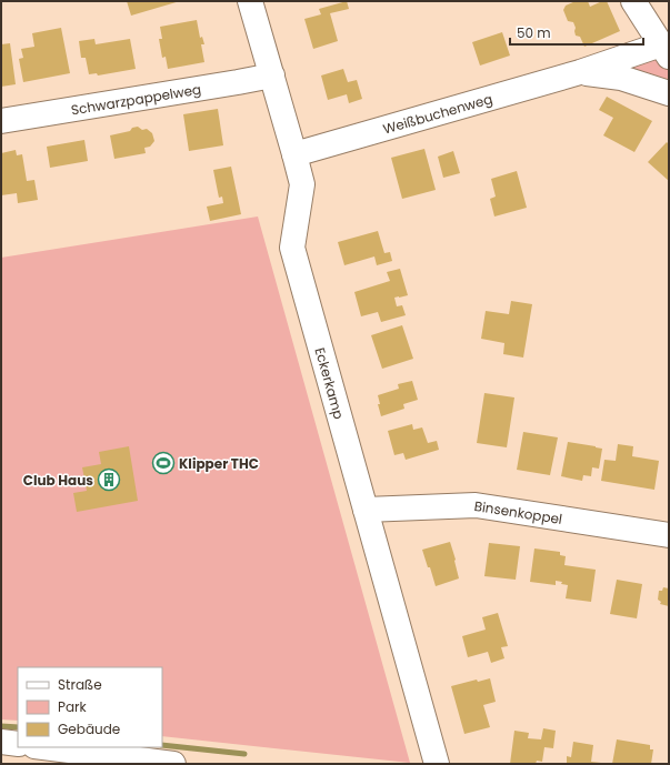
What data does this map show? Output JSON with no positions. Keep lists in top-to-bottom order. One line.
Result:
{"streets":{"street":["Schwarzpappelweg","Weißbuchenweg","Eckerkamp","Binsenkoppel"]},"crossings":[["Schwarzpappelweg","Eckerkamp"],["Weißbuchenweg","Eckerkamp"],["Eckerkamp","Binsenkoppel"]],"places":{"sports":["Klipper THC"],"building":["Club Haus"]},"legend":["Straße","Park","Gebäude"],"scale_bar":"50 m"}
